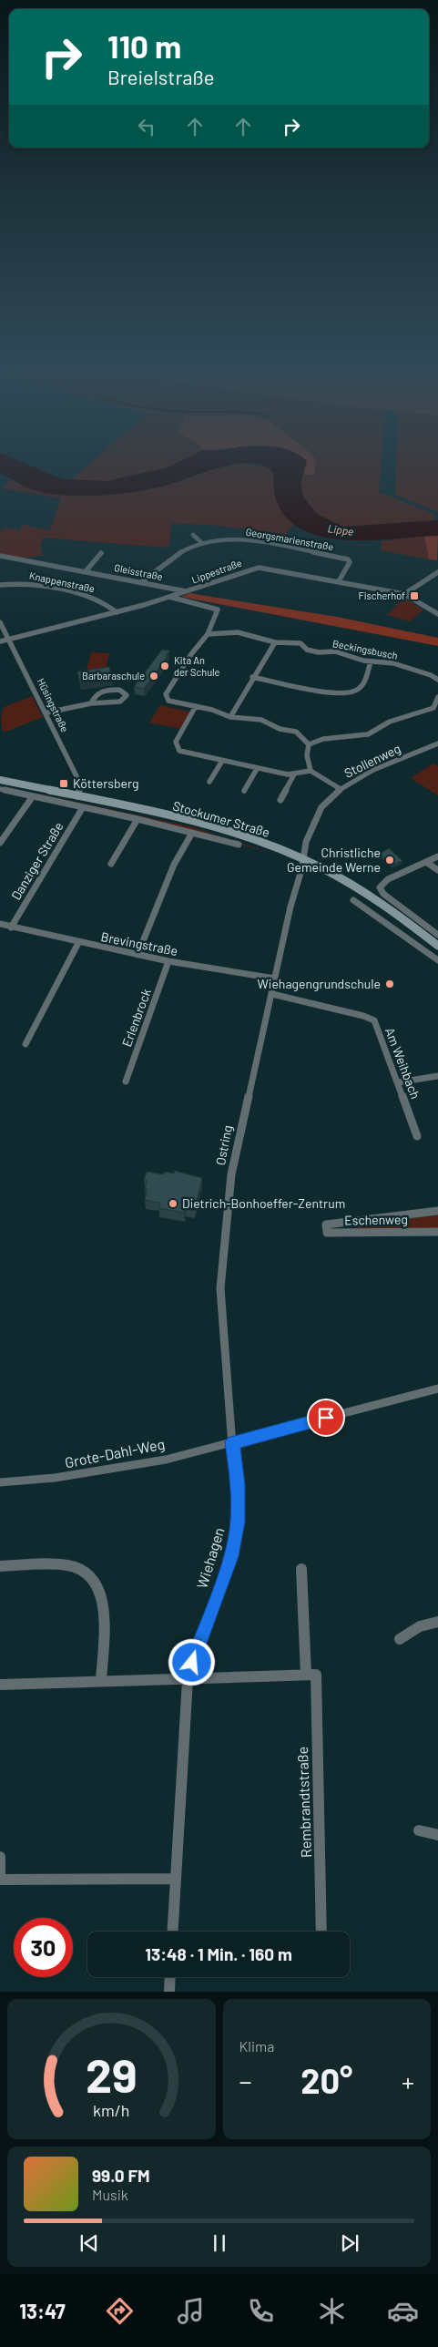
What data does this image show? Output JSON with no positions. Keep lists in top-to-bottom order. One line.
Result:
{"streets":{"main road":["Stockumer Straße"],"street":["Georgsmarienstraße","Lippestraße","Gleisstraße","Knappenstraße","Beckingsbusch","Hüsingstraße","Stollenweg","Danziger Straße","Brevingstraße","Erlenbrock","Am Weihbach","Ostring","Eschenweg","Grote-Dahl-Weg","Wiehagen","Rembrandtstraße"]},"crossings":[["Georgsmarienstraße","Lippestraße"],["Georgsmarienstraße","Gleisstraße"],["Lippestraße","Gleisstraße"],["Lippestraße","Knappenstraße"],["Lippestraße","Hüsingstraße"],["Hüsingstraße","Stockumer Straße"],["Stollenweg","Stockumer Straße"],["Stollenweg","Ostring"],["Stockumer Straße","Danziger Straße"],["Stockumer Straße","Ostring"],["Danziger Straße","Brevingstraße"],["Brevingstraße","Erlenbrock"],["Brevingstraße","Ostring"],["Am Weihbach","Ostring"],["Ostring","Grote-Dahl-Weg"],["Ostring","Wiehagen"],["Grote-Dahl-Weg","Wiehagen"]],"water":["Lippe"],"places":{"transit":["Fischerhof","Köttersberg"],"other":["Kita An der Schule","Barbaraschule","Christliche Gemeinde Werne","Wiehagengrundschule","Dietrich-Bonhoeffer-Zentrum"]},"page":{"turn":["110 m","Breielstraße"],"limit":"30","trip":"13:48 · 1 Min. · 160 m","tile":"Klima","heat":["−","20°","+"],"song":["99.0 FM","Musik"],"tabs":"13:47","gauge":["29","km/h"]}}
